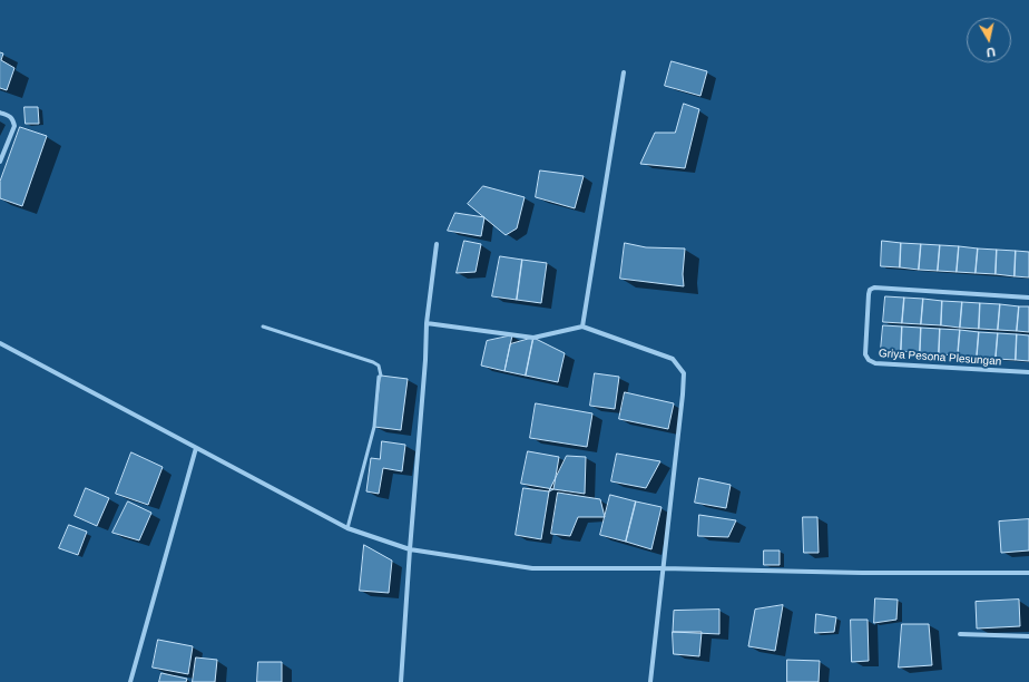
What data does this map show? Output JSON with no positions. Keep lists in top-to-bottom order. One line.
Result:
{"streets":{"street":["Griya Pesona Plesungan"]},"north":"bottom"}
